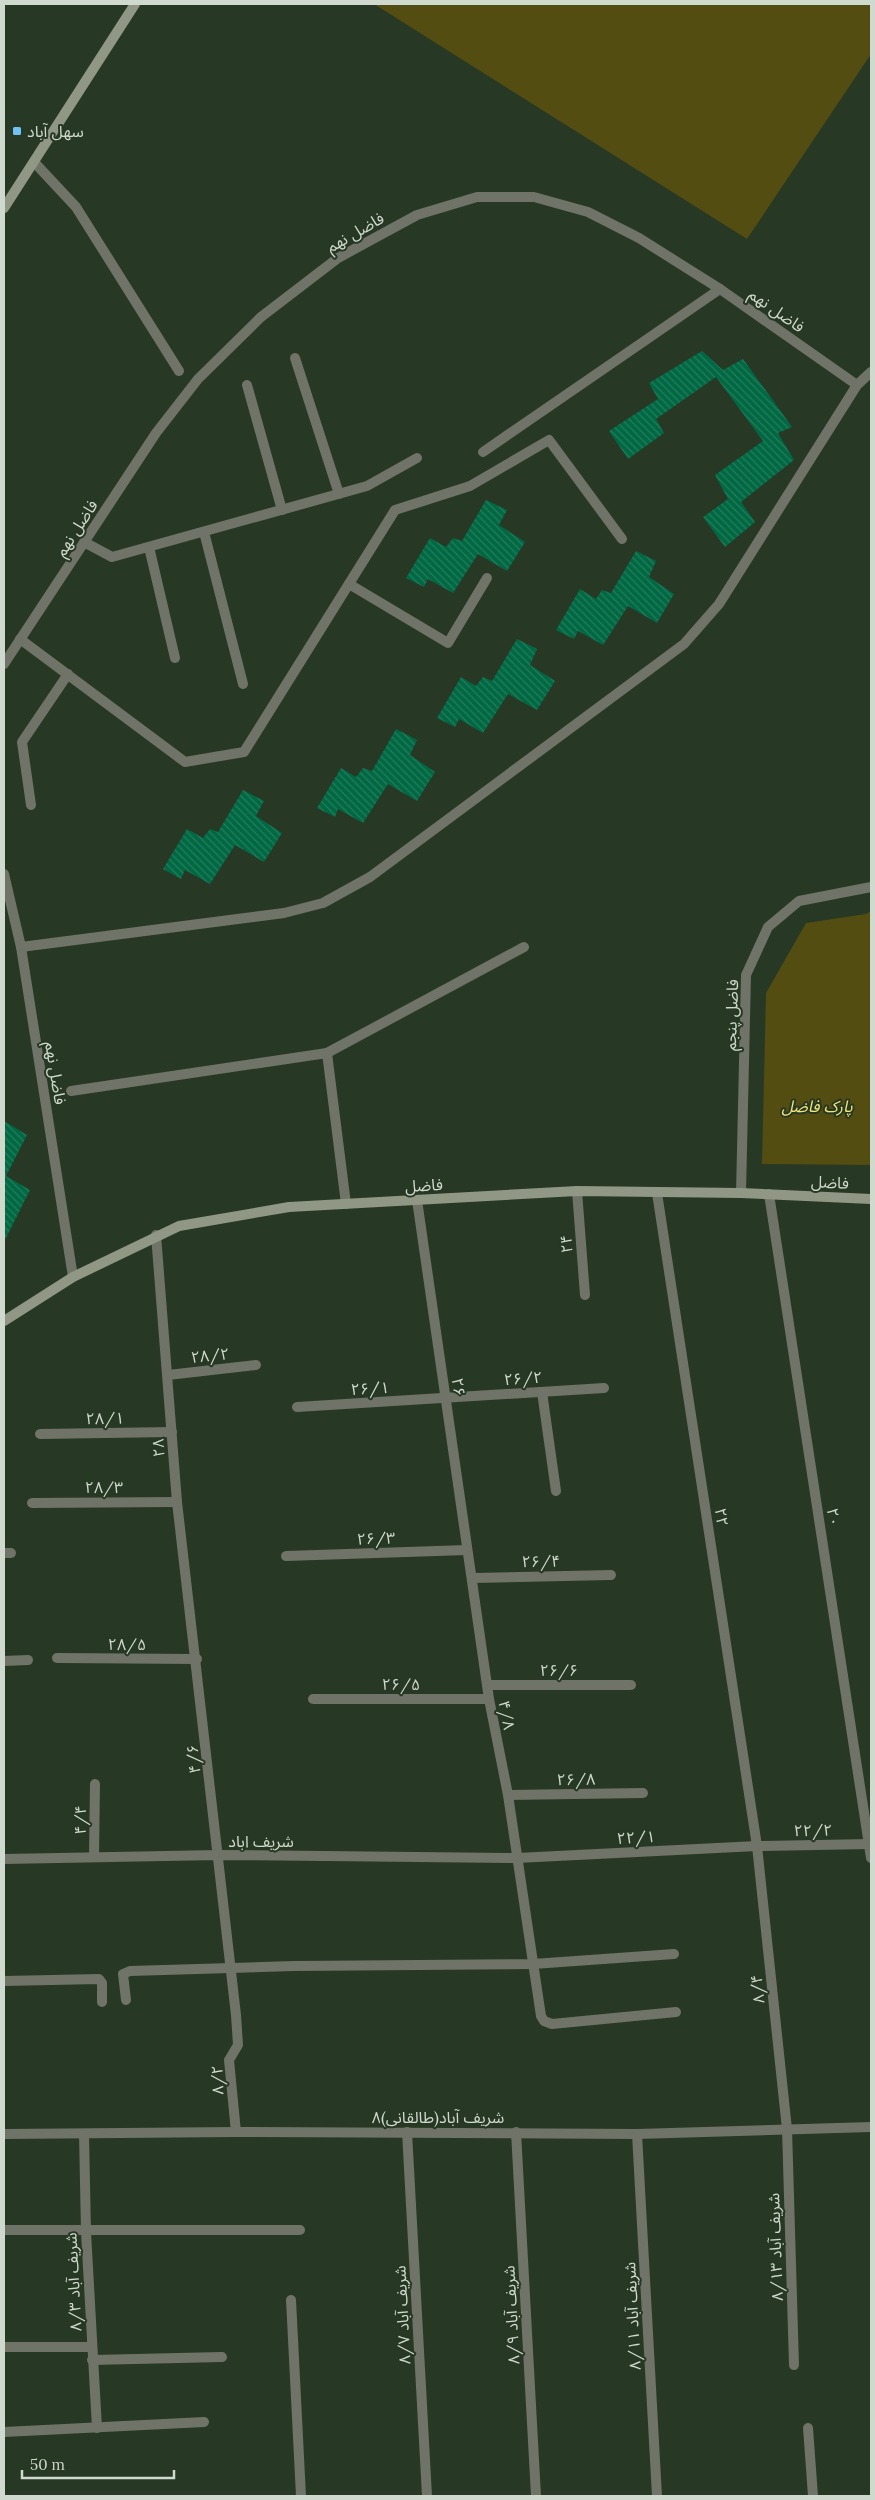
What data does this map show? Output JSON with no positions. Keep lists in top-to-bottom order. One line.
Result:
{"streets":{"main road":["فاضل"],"street":["فاضل نهم","فاضل پنجم","۲۴","۲۸/۲","۲۶/۲","۲۶","۲۶/۱","۲۸/۱","۲۸","۲۸/۳","۲۲","۲۰","۲۶/۳","۲۶/۴","۲۸/۵","۲۶/۶","۲۶/۵","۴/۸","۴/۶","۲۶/۸","۴/۴","۲۲/۲","۲۲/۱","شریف اباد","۸/۴","۸/۲","۸شریف آباد(طالقانی)","شریف آباد ۸/۱۳","شریف آباد ۸/۳","شریف آباد ۸/۷","شریف آباد ۸/۹","شریف آباد ۸/۱۱"]},"crossings":[["فاضل نهم","فاضل"],["فاضل پنجم","فاضل"],["فاضل","۲۴"],["فاضل","۲۶"],["فاضل","۲۸"],["فاضل","۲۲"],["فاضل","۲۰"],["۲۸/۲","۲۸"],["۲۶/۲","۲۶"],["۲۶/۲","۲۶/۱"],["۲۶","۲۶/۱"],["۲۶","۲۶/۳"],["۲۶","۲۶/۴"],["۲۶","۴/۸"],["۲۸/۱","۲۸"],["۲۸","۲۸/۳"],["۲۸","۲۸/۵"],["۲۸","۴/۶"],["۲۲","۲۲/۲"],["۲۲","۲۲/۱"],["۲۲","۸/۴"],["۲۰","۲۲/۲"],["۲۶/۴","۴/۸"],["۲۸/۵","۴/۶"],["۲۶/۶","۴/۸"],["۲۶/۵","۴/۸"],["۴/۸","۲۶/۸"],["۴/۸","۲۲/۱"],["۴/۸","شریف اباد"],["۴/۶","شریف اباد"],["۴/۶","۸/۲"],["۴/۴","شریف اباد"],["۲۲/۲","۲۲/۱"],["۲۲/۲","۸/۴"],["۲۲/۱","شریف اباد"],["۲۲/۱","۸/۴"],["۸/۴","۸شریف آباد(طالقانی)"],["۸/۴","شریف آباد ۸/۱۳"],["۸/۲","۸شریف آباد(طالقانی)"],["۸شریف آباد(طالقانی)","شریف آباد ۸/۱۳"],["۸شریف آباد(طالقانی)","شریف آباد ۸/۳"],["۸شریف آباد(طالقانی)","شریف آباد ۸/۷"],["۸شریف آباد(طالقانی)","شریف آباد ۸/۹"],["۸شریف آباد(طالقانی)","شریف آباد ۸/۱۱"]],"parks":["پارک فاضل"],"places":{"transit":["سهل آباد"]},"scale_bar":"50 m"}
